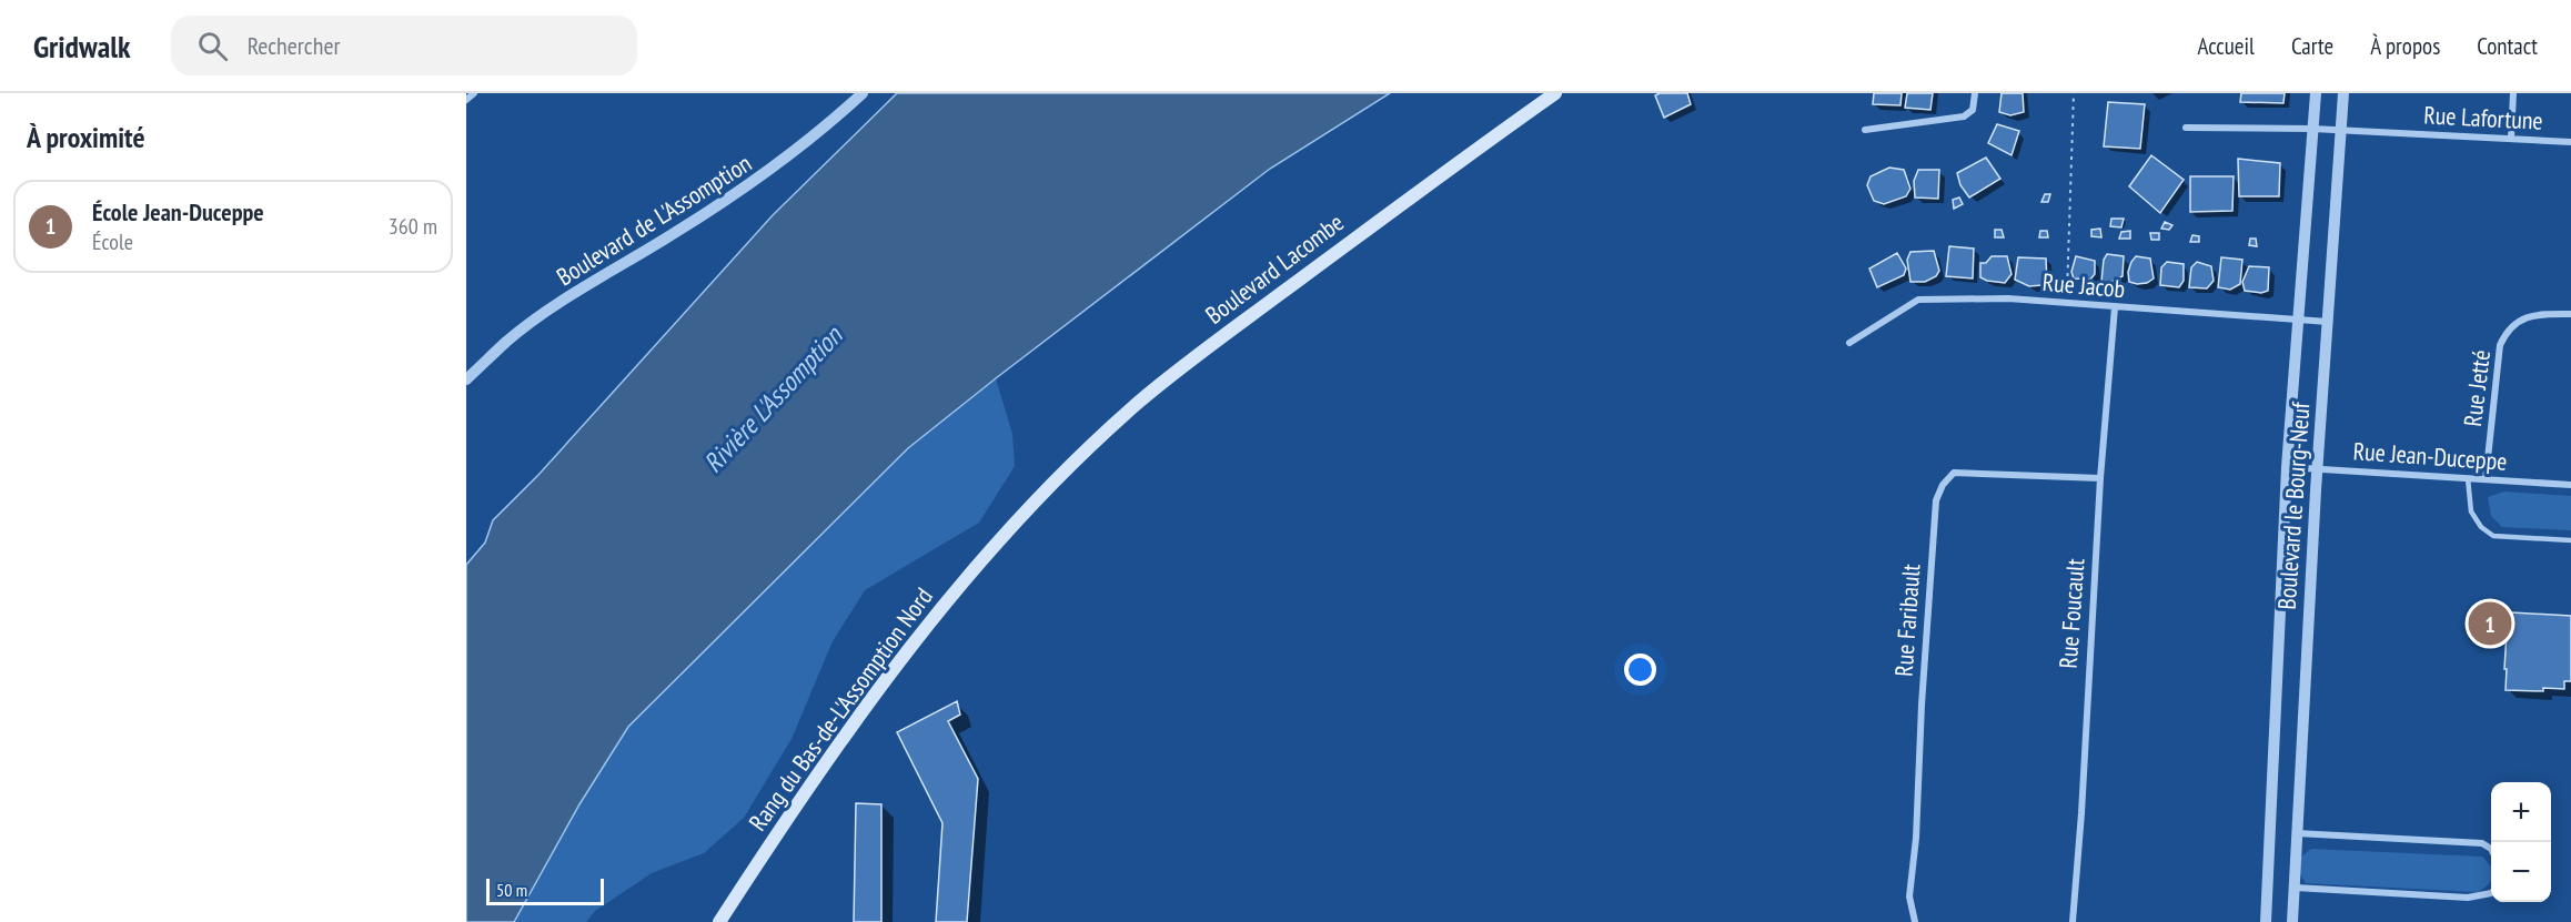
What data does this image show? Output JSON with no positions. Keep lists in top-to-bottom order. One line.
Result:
{"streets":{"main road":["Boulevard Lacombe","Rang du Bas-de-L'Assomption Nord"],"street":["Rue Lafortune","Boulevard de L'Assomption","Rue Jacob","Rue Jetté","Rue Jean-Duceppe","Boulevard le Bourg-Neuf","Rue Foucault","Rue Faribault"]},"crossings":[["Rue Lafortune","Boulevard le Bourg-Neuf"],["Boulevard Lacombe","Rang du Bas-de-L'Assomption Nord"],["Rue Jacob","Boulevard le Bourg-Neuf"],["Rue Jacob","Rue Foucault"],["Rue Jetté","Rue Jean-Duceppe"],["Rue Jean-Duceppe","Boulevard le Bourg-Neuf"],["Rue Foucault","Rue Faribault"]],"water":["Rivière L'Assomption"],"scale_bar":"50 m","page":{"header":"Gridwalk","search":"Rechercher","nav":["Accueil","Carte","À propos","Contact"],"heading":"À proximité","list":[{"mark":"1","name":"École Jean-Duceppe","note":"École","value":"360 m"}],"pins":"1","map_buttons":["+","−"],"scale":"50 m"}}
